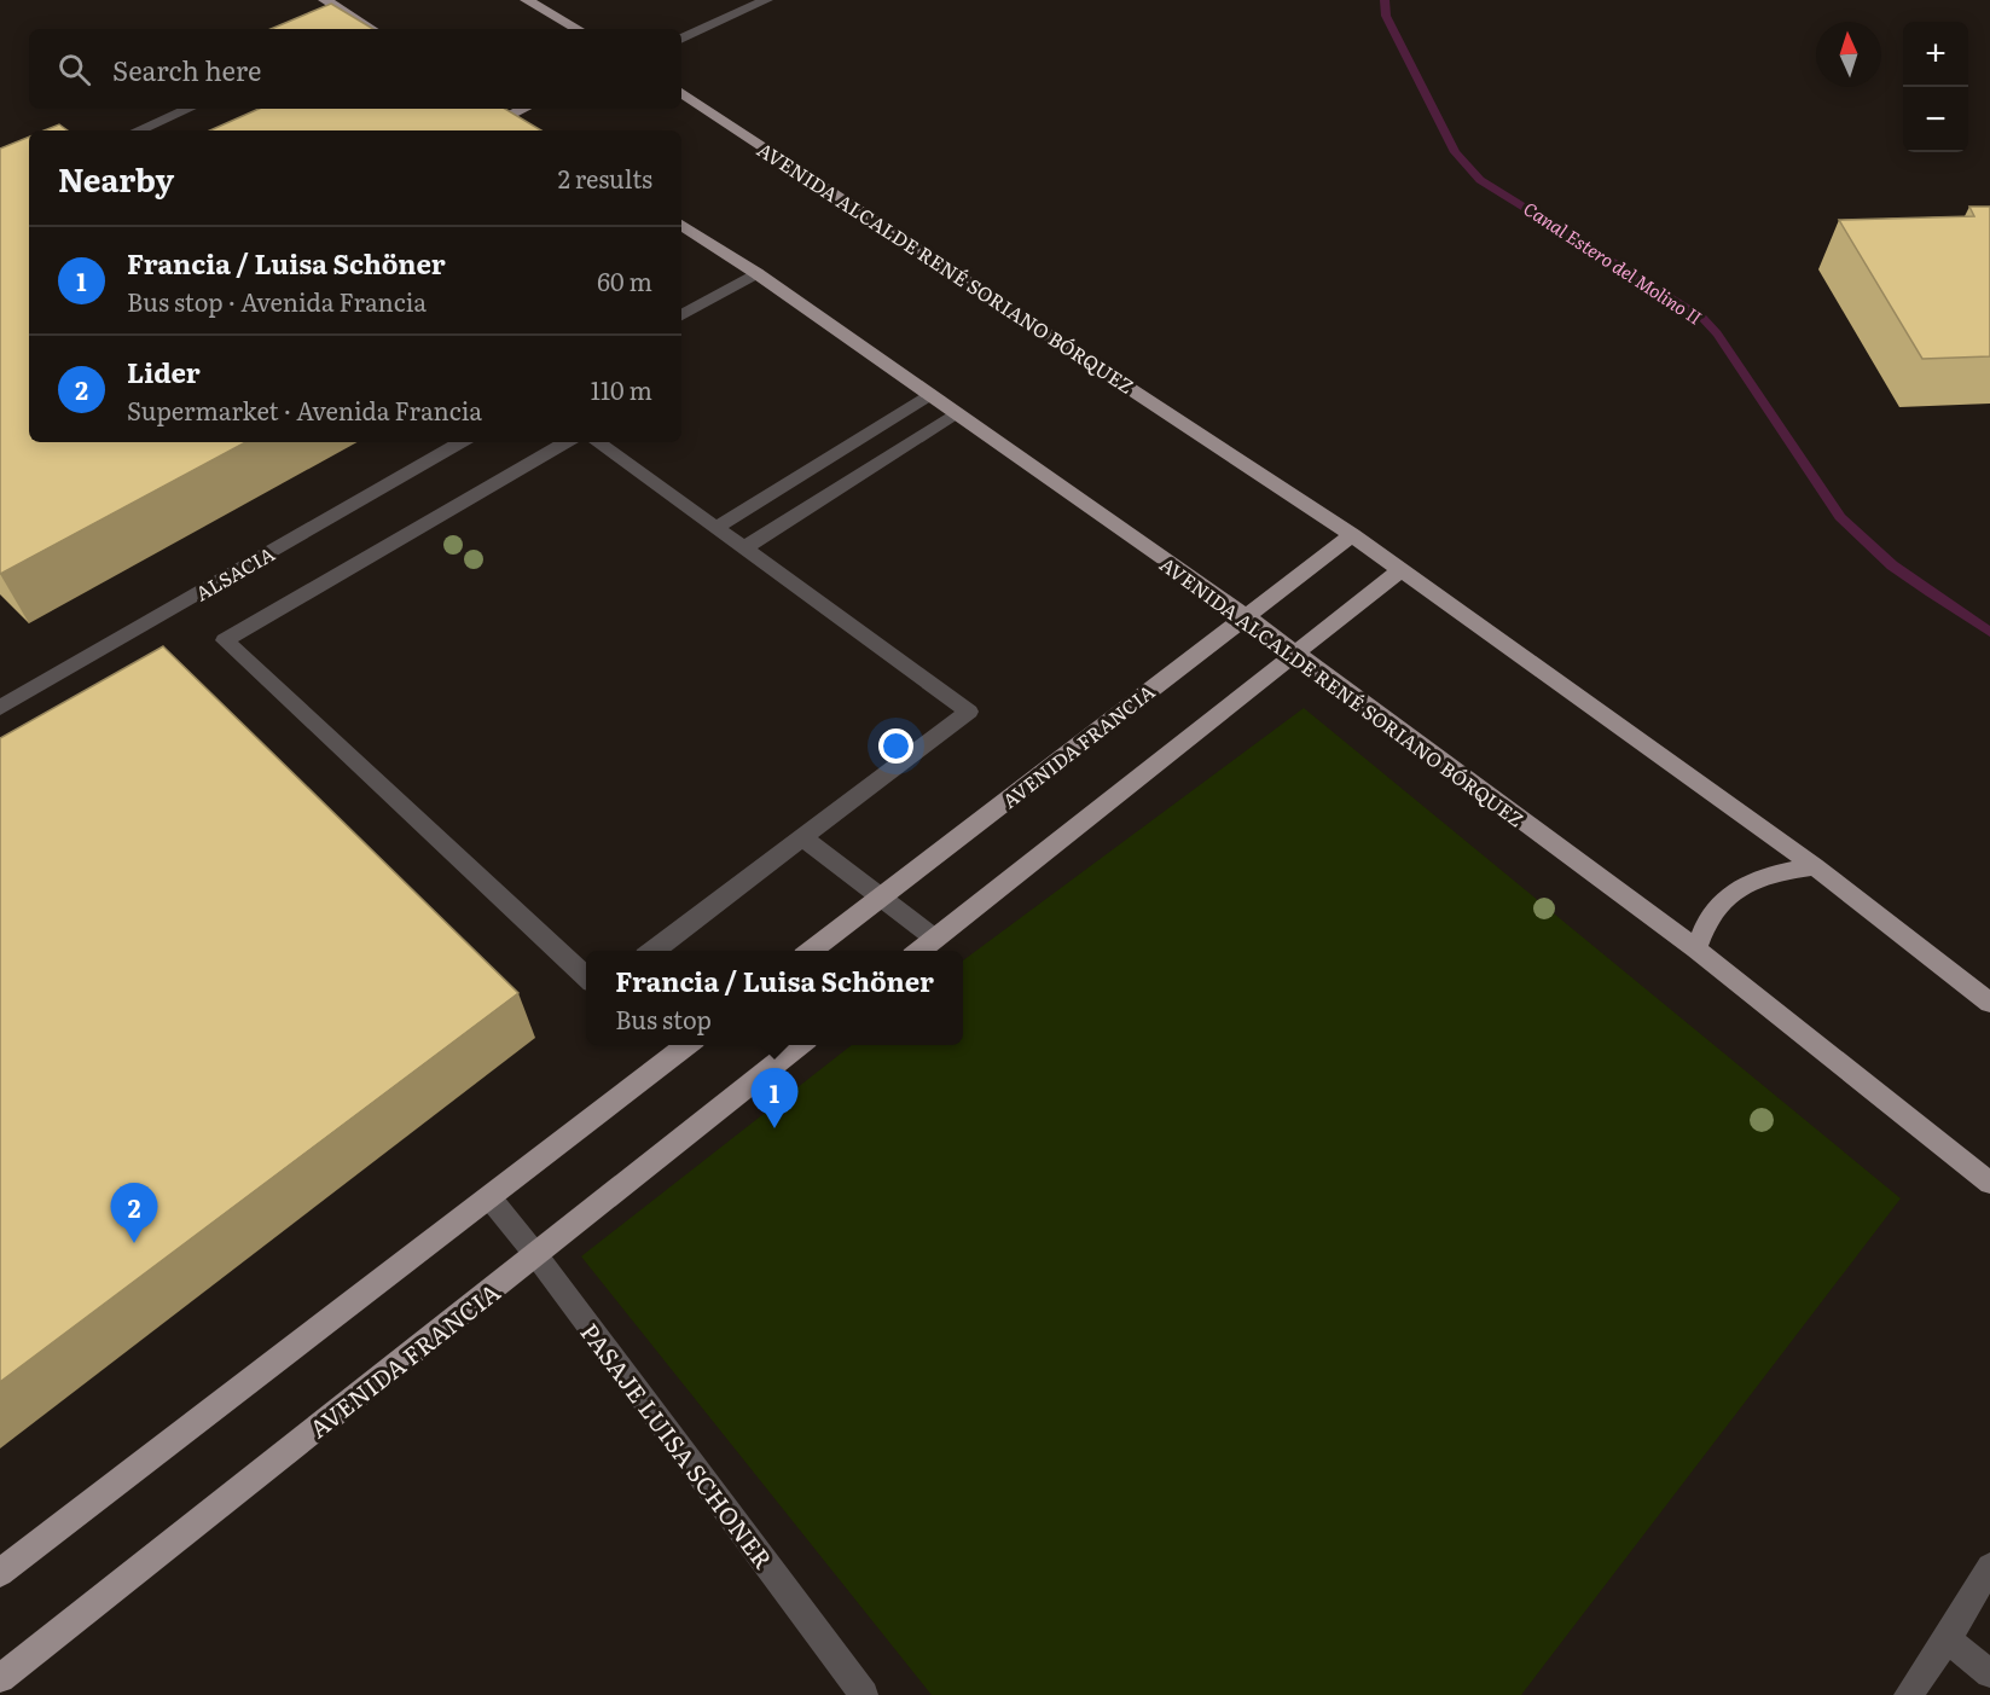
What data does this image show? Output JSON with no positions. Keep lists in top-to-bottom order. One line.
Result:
{"streets":{"main road":["AVENIDA ALCALDE RENÉ SORIANO BÓRQUEZ","AVENIDA FRANCIA"],"street":["ALSACIA","PASAJE LUISA SCHONER"]},"crossings":[["AVENIDA ALCALDE RENÉ SORIANO BÓRQUEZ","AVENIDA FRANCIA"],["AVENIDA FRANCIA","PASAJE LUISA SCHONER"]],"water":["Canal Estero del Molino II"],"north":"top","page":{"map_buttons":["+","−"],"search":"Search here","heading":["Nearby","2 results"],"list":[{"mark":"1","name":"Francia / Luisa Schöner","note":"Bus stop · Avenida Francia","value":"60 m"},{"mark":"2","name":"Lider","note":"Supermarket · Avenida Francia","value":"110 m"}],"popup":["Francia / Luisa Schöner","Bus stop"],"pins":["1","2"]}}
